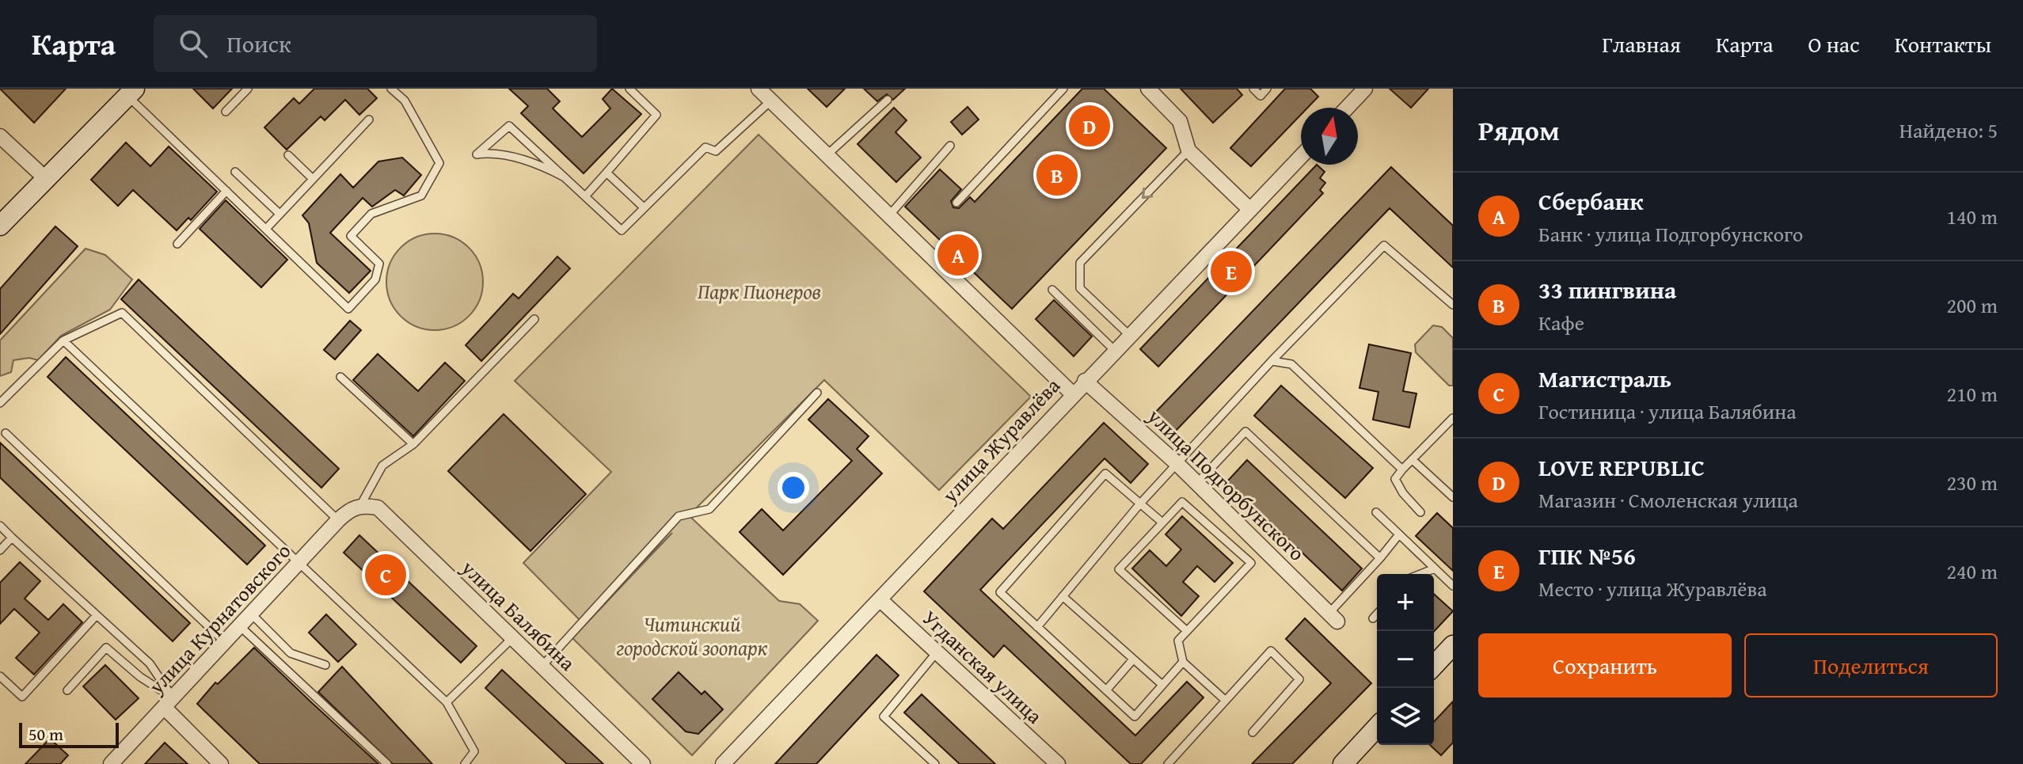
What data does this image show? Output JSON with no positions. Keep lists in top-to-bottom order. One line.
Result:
{"streets":{"street":["улица Журавлёва","улица Подгорбунского","улица Балябина","улица Курнатовского","Угданская улица"]},"crossings":[["улица Журавлёва","улица Подгорбунского"],["улица Журавлёва","Угданская улица"],["улица Балябина","улица Курнатовского"]],"parks":["Парк Пионеров","Читинский городской зоопарк"],"scale_bar":"50 m","north":"top","page":{"header":"Карта","search":"Поиск","nav":["Главная","Карта","О нас","Контакты"],"heading":["Рядом","Найдено: 5"],"pins":["D","B","A","E","C"],"list":[{"mark":"A","name":"Сбербанк","note":"Банк · улица Подгорбунского","value":"140 m"},{"mark":"B","name":"33 пингвина","note":"Кафе","value":"200 m"},{"mark":"C","name":"Магистраль","note":"Гостиница · улица Балябина","value":"210 m"},{"mark":"D","name":"LOVE REPUBLIC","note":"Магазин · Смоленская улица","value":"230 m"},{"mark":"E","name":"ГПК №56","note":"Место · улица Журавлёва","value":"240 m"}],"map_buttons":["+","−"],"buttons":["Сохранить","Поделиться"],"scale":"50 m"}}
